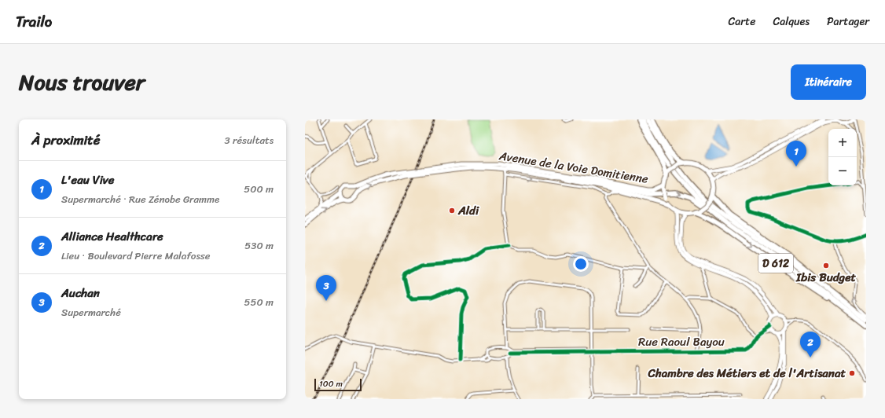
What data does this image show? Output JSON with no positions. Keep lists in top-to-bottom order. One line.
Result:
{"streets":{"highway":["D 612"],"main road":["Avenue de la Voie Domitienne"],"street":["Rue Raoul Bayou"]},"crossings":[["Avenue de la Voie Domitienne","D 612"]],"places":["Aldi","Ibis Budget","Chambre des Métiers et de l'Artisanat"],"scale_bar":"100 m","page":{"header":"Trailo","nav":["Carte","Calques","Partager"],"title":"Nous trouver","buttons":"Itinéraire","heading":["À proximité","3 résultats"],"map_buttons":["+","−"],"pins":["1","3","2"],"list":[{"mark":"1","name":"L'eau Vive","note":"Supermarché · Rue Zénobe Gramme","value":"500 m"},{"mark":"2","name":"Alliance Healthcare","note":"Lieu · Boulevard Pierre Malafosse","value":"530 m"},{"mark":"3","name":"Auchan","note":"Supermarché","value":"550 m"}],"scale":"100 m"}}
